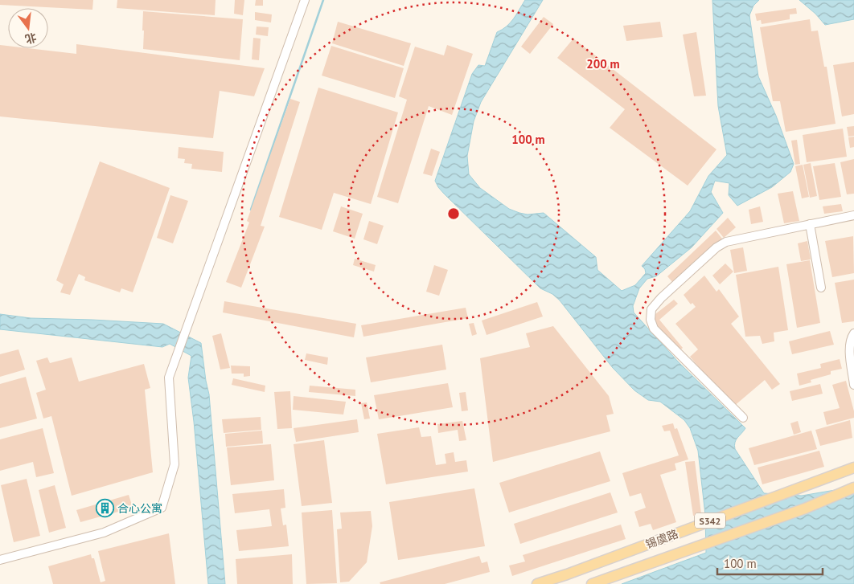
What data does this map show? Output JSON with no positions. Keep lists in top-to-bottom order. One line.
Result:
{"streets":{"main road":["S342","锡虞路"]},"places":{"building":["合心公寓"]},"scale_bar":"100 m","north":"bottom","rings":["200 m","100 m"]}
